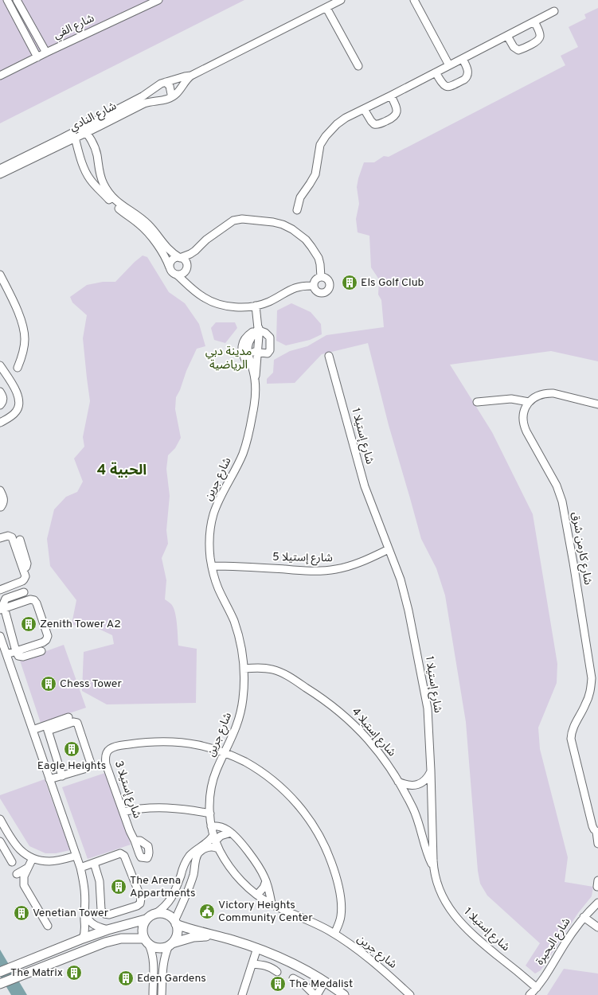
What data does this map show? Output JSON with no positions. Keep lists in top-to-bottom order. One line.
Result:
{"streets":{"street":["شارع الفي","شارع النادي","شارع إستيلا 1","شارع جرين","شارع كارمن شرق","شارع إستيلا 5","شارع إستيلا 4","شارع إستيلا 3","شارع البحيرة"]},"crossings":[["شارع إستيلا 1","شارع إستيلا 5"],["شارع إستيلا 1","شارع إستيلا 4"],["شارع إستيلا 1","شارع البحيرة"],["شارع جرين","شارع إستيلا 5"],["شارع جرين","شارع إستيلا 4"],["شارع جرين","شارع إستيلا 3"]],"districts":["مدينة دبي الرياضية","الحبية 4"],"places":{"building":["Els Golf Club","Zenith Tower A2","Chess Tower","Eagle Heights","The Arena Appartments","Venetian Tower","The Matrix","Eden Gardens","The Medalist"],"public building":["Victory Heights Community Center"]}}
